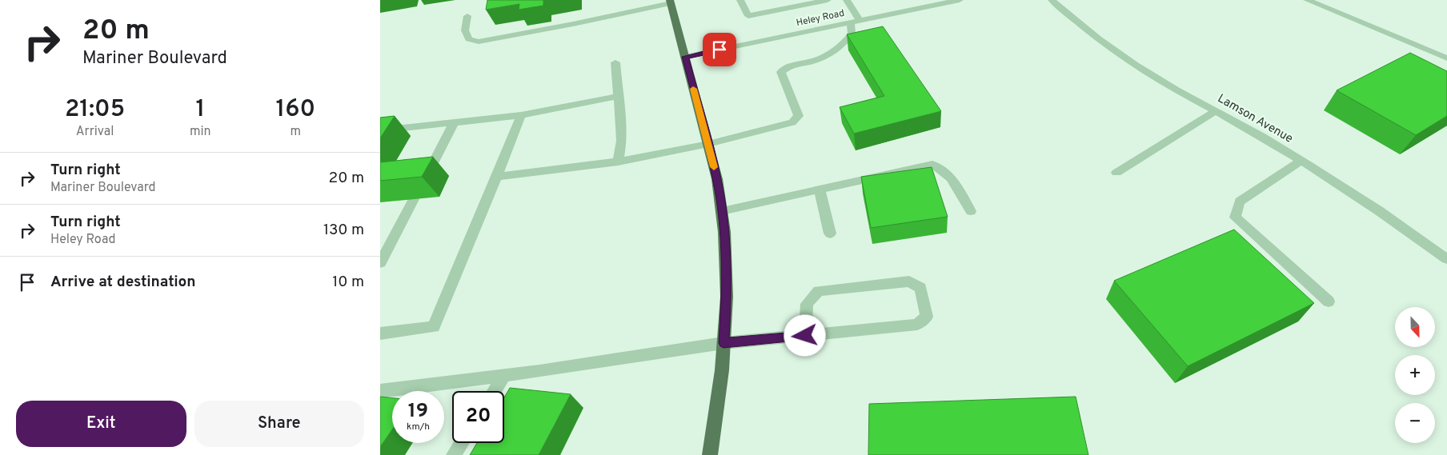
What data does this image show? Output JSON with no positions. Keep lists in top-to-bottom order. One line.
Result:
{"streets":{"street":["Heley Road","Lamson Avenue"]},"north":"bottom","page":{"turn":["20 m","Mariner Boulevard"],"eta":["21:05","Arrival","1","min","160","m"],"list":[{"name":"Turn right","note":"Mariner Boulevard","value":"20 m"},{"name":"Turn right","note":"Heley Road","value":"130 m"},{"name":"Arrive at destination","value":"10 m"}],"map_buttons":["+","−"],"speed":"19 km/h","limit":"20","buttons":["Exit","Share"]}}
